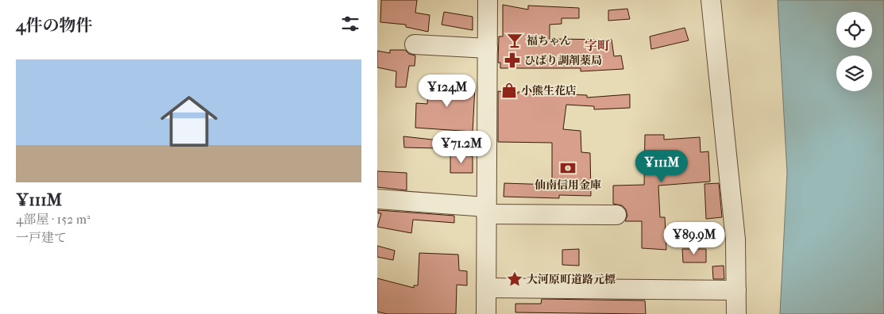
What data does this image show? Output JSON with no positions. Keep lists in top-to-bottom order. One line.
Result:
{"districts":["字町"],"places":{"bar":["福ちゃん"],"pharmacy":["ひばり調剤薬局"],"shop":["小熊生花店"],"bank":["仙南信用金庫"],"place":["大河原町道路元標"]},"page":{"heading":"4件の物件","list":[{"name":"¥111M","note":"4部屋 · 152 m² · 一戸建て"}],"price":["¥124M","¥71.2M","¥111M","¥89.9M"]}}
